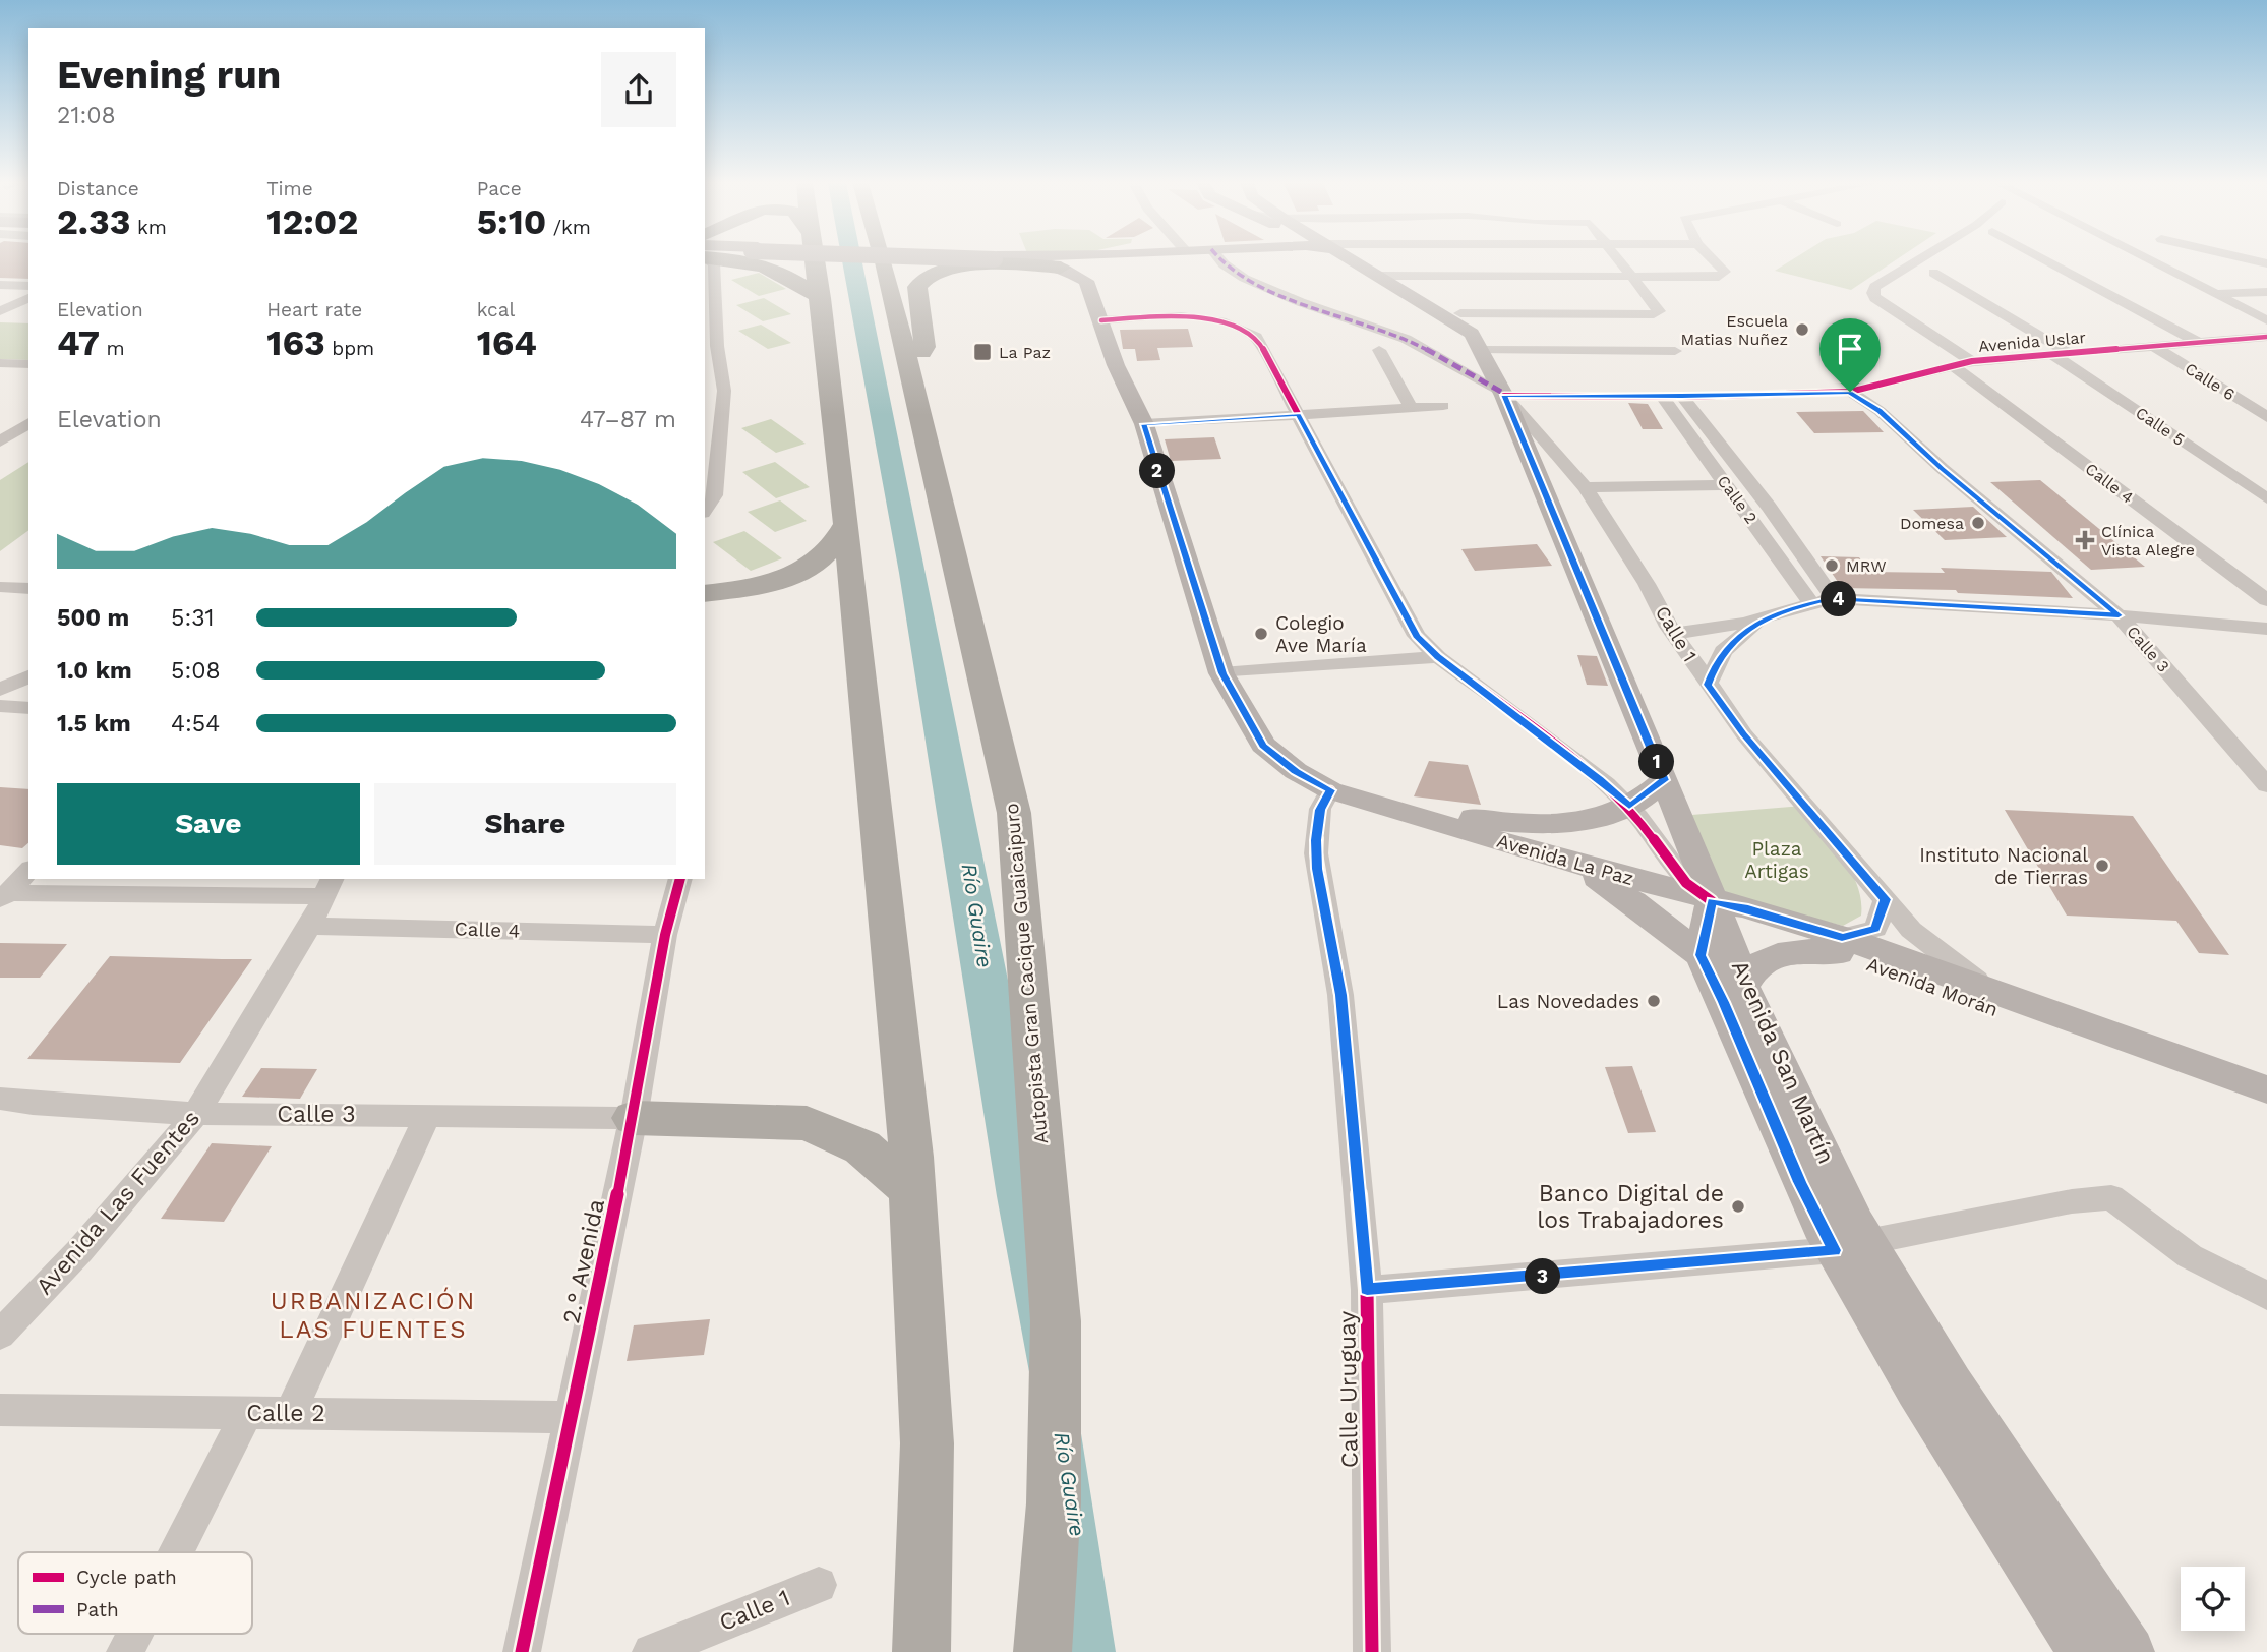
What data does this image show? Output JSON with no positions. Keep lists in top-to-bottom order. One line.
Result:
{"streets":{"highway":["Autopista Gran Cacique Guaicaipuro"],"main road":["Avenida La Paz","Avenida Morán","Avenida San Martín"],"street":["Avenida Uslar","Calle 6","Calle 5","Calle 4","Calle 2","Calle 1","Calle 3","Avenida Las Fuentes","2.° Avenida","Calle Uruguay"]},"crossings":[["Avenida Uslar","Calle 6"],["Avenida Uslar","Calle 5"],["Avenida Uslar","Calle 4"],["Avenida Uslar","Calle 2"],["Avenida Uslar","Calle 1"],["Avenida Uslar","Calle 3"],["Calle 4","Avenida Las Fuentes"],["Calle 4","2.° Avenida"],["Calle 2","2.° Avenida"],["Calle 1","Avenida Morán"],["Calle 3","Avenida Las Fuentes"],["Calle 3","2.° Avenida"],["Avenida La Paz","Avenida Morán"],["Avenida La Paz","Avenida San Martín"],["Avenida La Paz","Calle Uruguay"],["Avenida Morán","Avenida San Martín"]],"districts":["URBANIZACIÓN LAS FUENTES"],"water":["Río Guaire"],"parks":["Plaza Artigas"],"places":{"other":["Escuela Matias Nuñez","Domesa","MRW","Colegio Ave María","Instituto Nacional de Tierras","Las Novedades","Banco Digital de los Trabajadores"],"transit":["La Paz"],"health":["Clínica Vista Alegre"]},"legend":["Cycle path","Path"],"page":{"heading":["Evening run","21:08"],"stats":[["Distance","2.33 km"],["Time","12:02"],["Pace","5:10 /km"],["Elevation","47 m"],["Heart rate","163 bpm"],["kcal","164"]],"chart":["Elevation","47–87 m"],"pins":["2","4","1","3"],"list":[{"name":"500 m","note":"5:31"},{"name":"1.0 km","note":"5:08"},{"name":"1.5 km","note":"4:54"}],"buttons":["Save","Share"]}}
